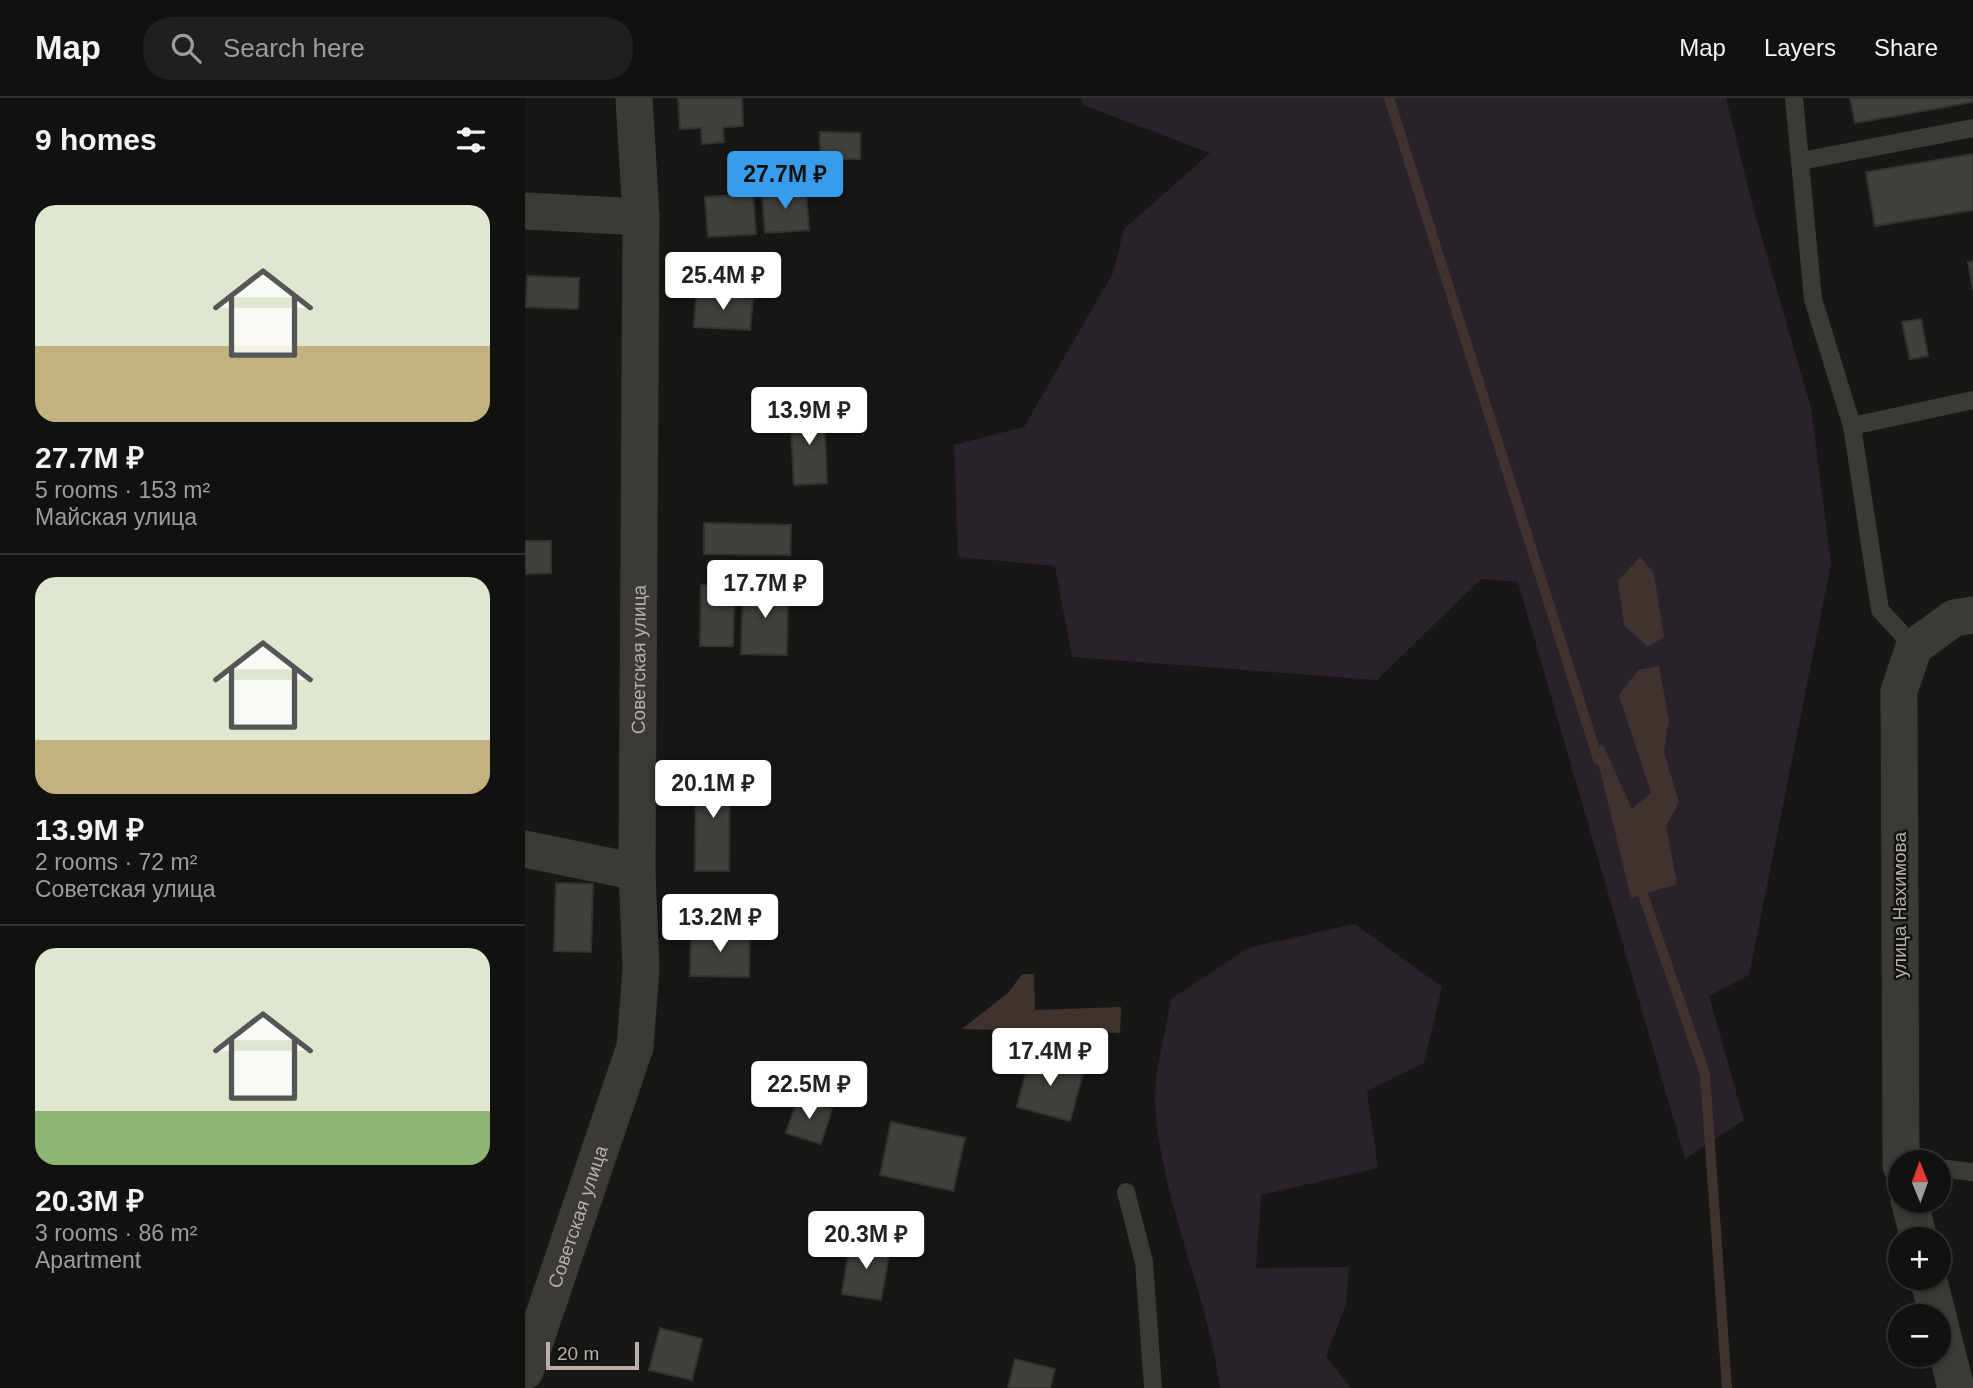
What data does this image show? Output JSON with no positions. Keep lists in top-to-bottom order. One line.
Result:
{"streets":{"street":["Советская улица","улица Нахимова"]},"scale_bar":"20 m","north":"top","page":{"header":"Map","search":"Search here","nav":["Map","Layers","Share"],"heading":"9 homes","price":["27.7M ₽","25.4M ₽","13.9M ₽","17.7M ₽","20.1M ₽","13.2M ₽","17.4M ₽","22.5M ₽","20.3M ₽"],"list":[{"name":"27.7M ₽","note":"5 rooms · 153 m² · Майская улица"},{"name":"13.9M ₽","note":"2 rooms · 72 m² · Советская улица"},{"name":"20.3M ₽","note":"3 rooms · 86 m² · Apartment"}],"map_buttons":["+","−"],"scale":"20 m"}}
